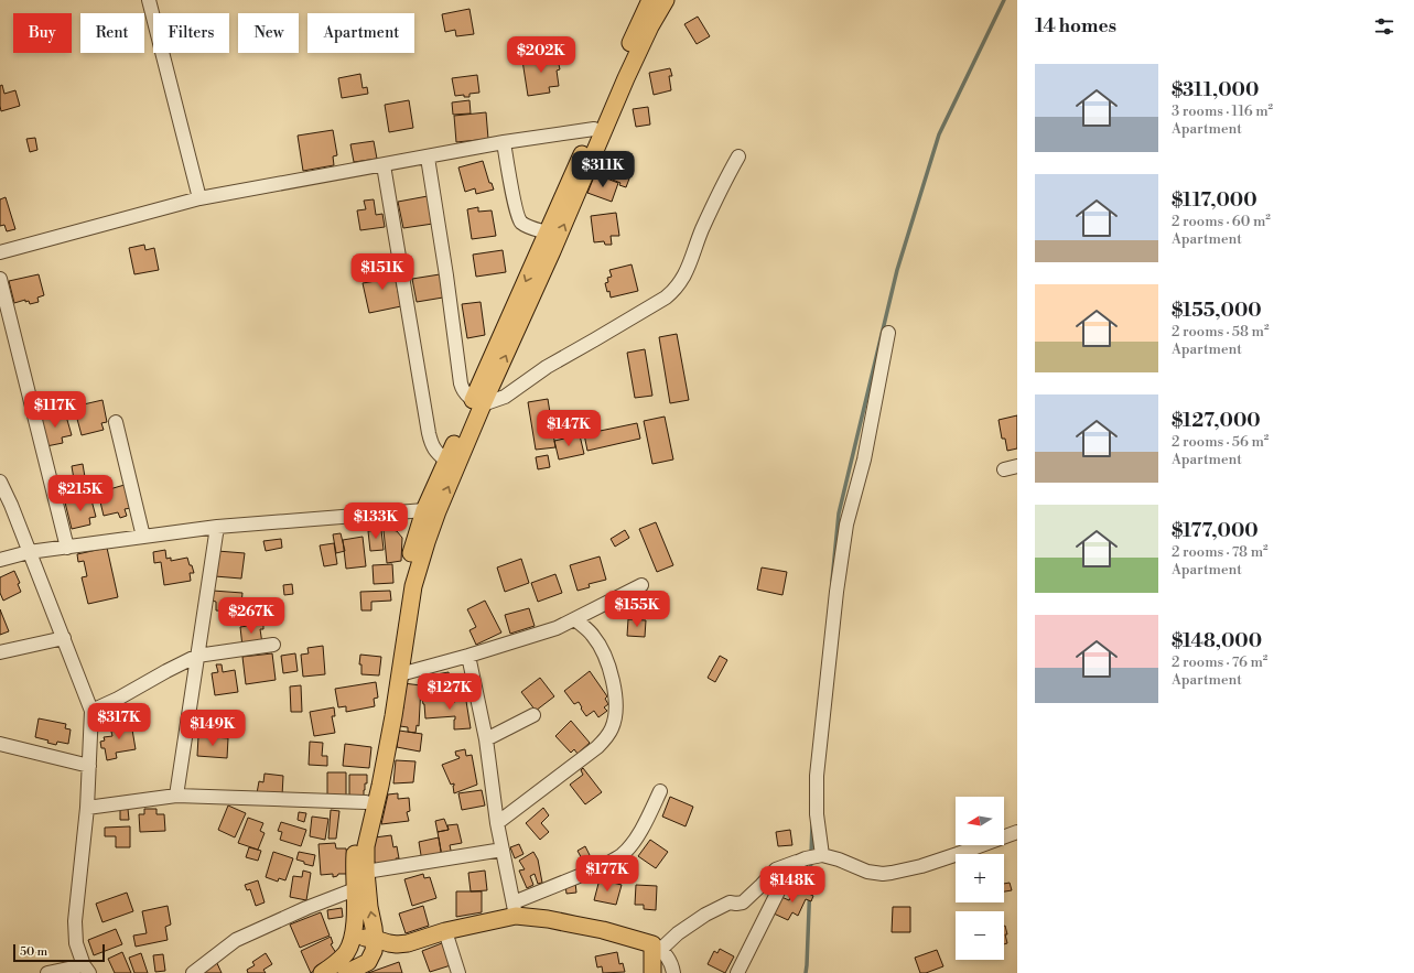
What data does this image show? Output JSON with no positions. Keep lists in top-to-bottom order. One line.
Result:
{"scale_bar":"50 m","north":"left","page":{"heading":"14 homes","chip":["Buy","Rent","Filters","New","Apartment"],"price":["$202K","$311K","$151K","$117K","$147K","$215K","$133K","$155K","$267K","$127K","$317K","$149K","$177K","$148K"],"list":[{"name":"$311,000","note":"3 rooms · 116 m² · Apartment"},{"name":"$117,000","note":"2 rooms · 60 m² · Apartment"},{"name":"$155,000","note":"2 rooms · 58 m² · Apartment"},{"name":"$127,000","note":"2 rooms · 56 m² · Apartment"},{"name":"$177,000","note":"2 rooms · 78 m² · Apartment"},{"name":"$148,000","note":"2 rooms · 76 m² · Apartment"}],"map_buttons":["+","−"],"scale":"50 m"}}
